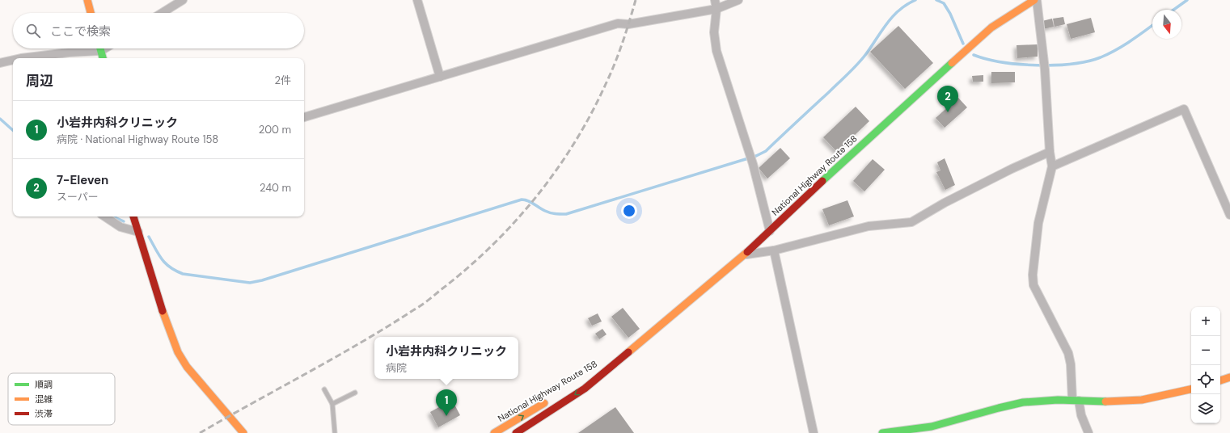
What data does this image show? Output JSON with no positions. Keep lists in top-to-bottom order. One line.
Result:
{"streets":{"main road":["National Highway Route 158"]},"legend":["順調","混雑","渋滞"],"north":"bottom","page":{"search":"ここで検索","heading":["周辺","2件"],"pins":["2","1"],"list":[{"mark":"1","name":"小岩井内科クリニック","note":"病院 · National Highway Route 158","value":"200 m"},{"mark":"2","name":"7-Eleven","note":"スーパー","value":"240 m"}],"map_buttons":["+","−"],"popup":["小岩井内科クリニック","病院"]}}
